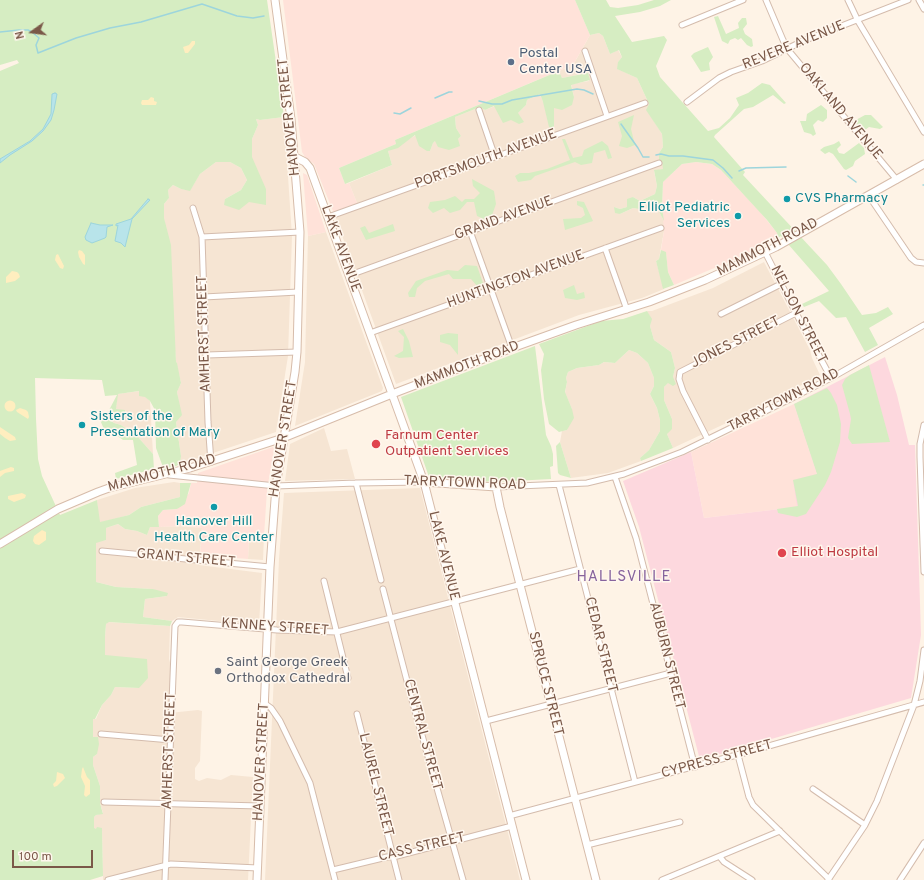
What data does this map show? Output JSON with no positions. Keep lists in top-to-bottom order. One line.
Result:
{"streets":{"street":["REVERE AVENUE","OAKLAND AVENUE","HANOVER STREET","PORTSMOUTH AVENUE","GRAND AVENUE","MAMMOTH ROAD","LAKE AVENUE","HUNTINGTON AVENUE","NELSON STREET","AMHERST STREET","JONES STREET","TARRYTOWN ROAD","GRANT STREET","KENNEY STREET","CEDAR STREET","AUBURN STREET","SPRUCE STREET","CENTRAL STREET","CYPRESS STREET","LAUREL STREET","CASS STREET"]},"crossings":[["REVERE AVENUE","OAKLAND AVENUE"],["OAKLAND AVENUE","MAMMOTH ROAD"],["HANOVER STREET","MAMMOTH ROAD"],["HANOVER STREET","LAKE AVENUE"],["HANOVER STREET","TARRYTOWN ROAD"],["HANOVER STREET","GRANT STREET"],["HANOVER STREET","KENNEY STREET"],["PORTSMOUTH AVENUE","LAKE AVENUE"],["GRAND AVENUE","LAKE AVENUE"],["MAMMOTH ROAD","LAKE AVENUE"],["MAMMOTH ROAD","NELSON STREET"],["MAMMOTH ROAD","AMHERST STREET"],["MAMMOTH ROAD","TARRYTOWN ROAD"],["LAKE AVENUE","HUNTINGTON AVENUE"],["LAKE AVENUE","TARRYTOWN ROAD"],["LAKE AVENUE","KENNEY STREET"],["LAKE AVENUE","CYPRESS STREET"],["LAKE AVENUE","CASS STREET"],["NELSON STREET","JONES STREET"],["NELSON STREET","TARRYTOWN ROAD"],["AMHERST STREET","KENNEY STREET"],["JONES STREET","TARRYTOWN ROAD"],["TARRYTOWN ROAD","CEDAR STREET"],["TARRYTOWN ROAD","AUBURN STREET"],["TARRYTOWN ROAD","SPRUCE STREET"],["KENNEY STREET","CEDAR STREET"],["KENNEY STREET","SPRUCE STREET"],["KENNEY STREET","CENTRAL STREET"],["CEDAR STREET","CYPRESS STREET"],["AUBURN STREET","CYPRESS STREET"],["SPRUCE STREET","CYPRESS STREET"],["CENTRAL STREET","CASS STREET"],["LAUREL STREET","CASS STREET"]],"districts":["HALLSVILLE"],"places":["Postal Center USA","CVS Pharmacy","Elliot Pediatric Services","Sisters of the Presentation of Mary","Farnum Center Outpatient Services","Hanover Hill Health Care Center","Elliot Hospital","Saint George Greek Orthodox Cathedral"],"scale_bar":"100 m","north":"left"}
